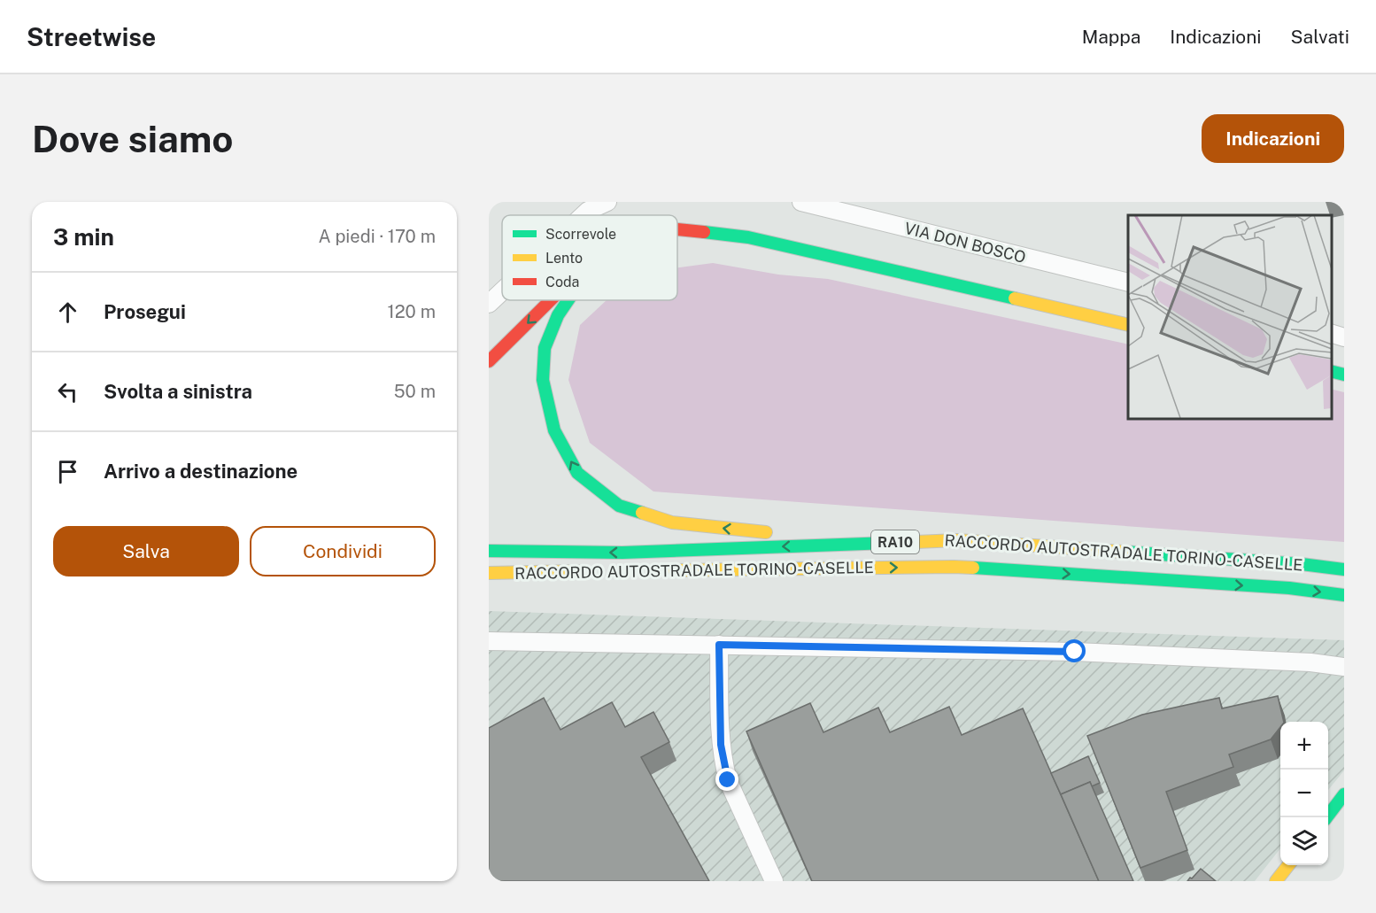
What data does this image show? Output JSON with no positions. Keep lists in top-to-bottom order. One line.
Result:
{"streets":{"main road":["RA10","RACCORDO AUTOSTRADALE TORINO-CASELLE"],"street":["VIA DON BOSCO"]},"legend":["Scorrevole","Lento","Coda"],"page":{"header":"Streetwise","nav":["Mappa","Indicazioni","Salvati"],"buttons":["Indicazioni",["Salva","Condividi"]],"title":"Dove siamo","heading":["3 min","A piedi · 170 m"],"list":[["Prosegui","120 m"],["Svolta a sinistra","50 m"],"Arrivo a destinazione"],"map_buttons":["+","−"]}}
